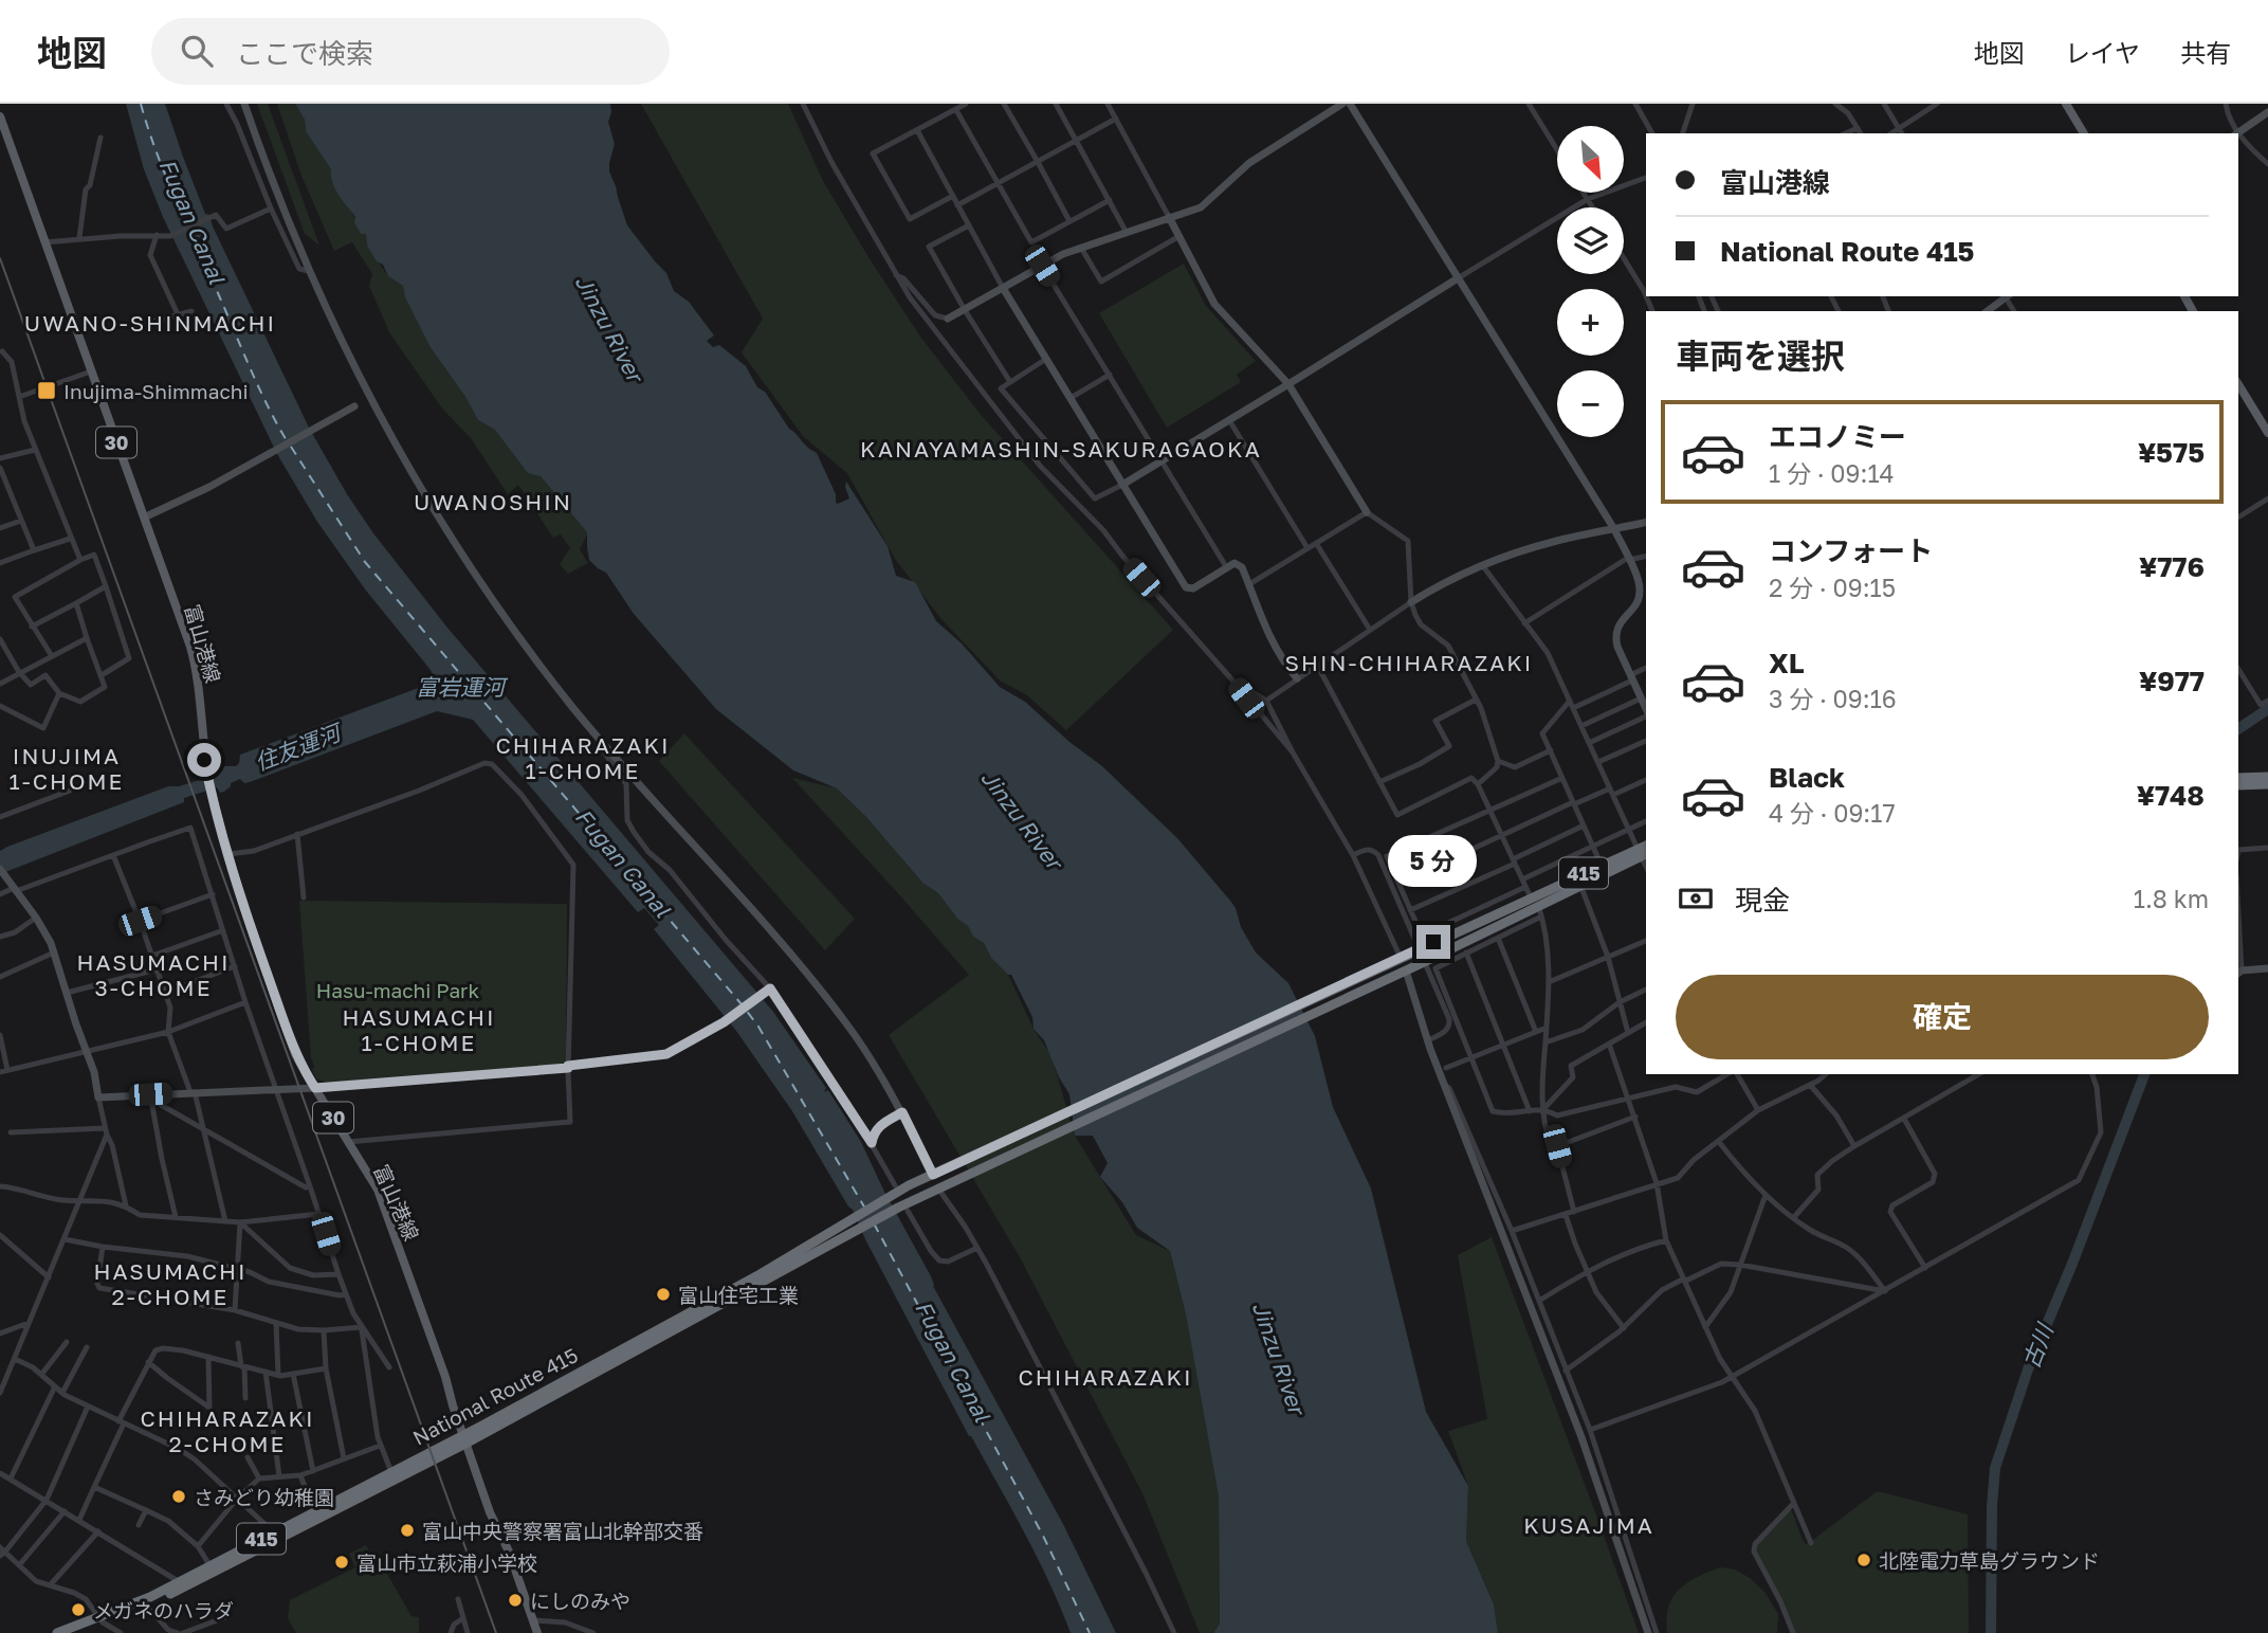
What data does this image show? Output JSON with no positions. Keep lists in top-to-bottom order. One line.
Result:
{"streets":{"highway":["415","National Route 415"],"main road":["30","富山港線"]},"crossings":[["富山港線","National Route 415"],["415","National Route 415"]],"districts":["UWANO-SHINMACHI","KANAYAMASHIN-SAKURAGAOKA","UWANOSHIN","SHIN-CHIHARAZAKI","CHIHARAZAKI 1-CHOME","INUJIMA 1-CHOME","HASUMACHI 3-CHOME","HASUMACHI 1-CHOME","HASUMACHI 2-CHOME","CHIHARAZAKI","CHIHARAZAKI 2-CHOME","KUSAJIMA"],"water":["Fugan Canal","Jinzu River","富岩運河","住友運河","古川"],"parks":["Hasu-machi Park"],"places":{"transit":["Inujima-Shimmachi"],"other":["富山住宅工業","さみどり幼稚園","富山中央警察署富山北幹部交番","北陸電力草島グラウンド","富山市立萩浦小学校","にしのみや","メガネのハラダ"]},"north":"bottom right","page":{"header":"地図","search":"ここで検索","nav":["地図","レイヤ","共有"],"map_buttons":["+","−"],"banner":["富山港線","National Route 415"],"heading":"車両を選択","list":[{"name":"エコノミー","note":"1 分 · 09:14","value":"¥575"},{"name":"コンフォート","note":"2 分 · 09:15","value":"¥776"},{"name":"XL","note":"3 分 · 09:16","value":"¥977"},{"name":"Black","note":"4 分 · 09:17","value":"¥748"}],"bubble":"5 分","pay":["現金","1.8 km"],"buttons":"確定"}}
